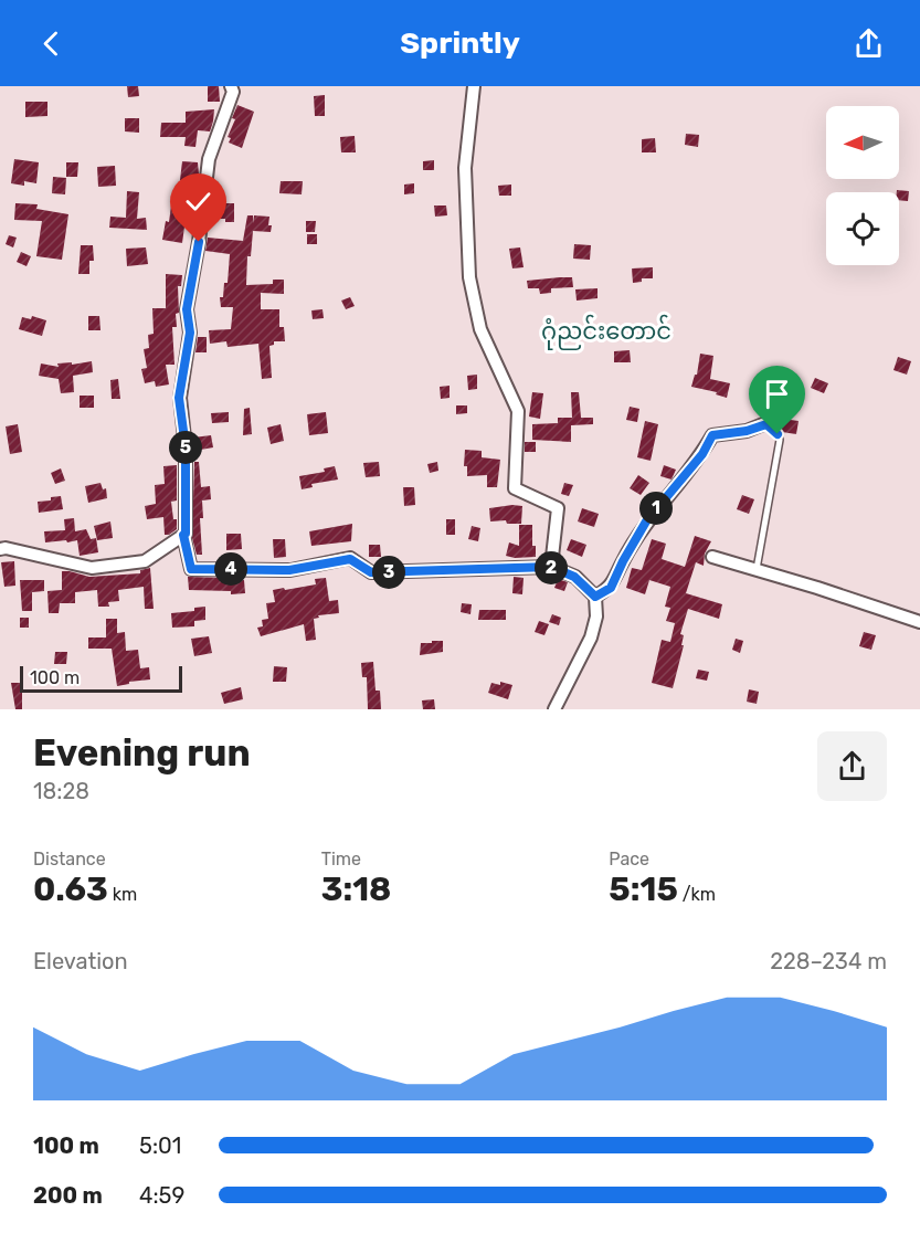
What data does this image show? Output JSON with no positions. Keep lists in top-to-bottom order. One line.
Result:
{"districts":["ဂုံညင်းတောင်"],"scale_bar":"100 m","north":"left","page":{"header":"Sprintly","pins":["5","1","2","4","3"],"scale":"100 m","heading":["Evening run","18:28"],"stats":[["Distance","0.63 km"],["Time","3:18"],["Pace","5:15 /km"]],"chart":["Elevation","228–234 m"],"list":[{"name":"100 m","note":"5:01"},{"name":"200 m","note":"4:59"}]}}
